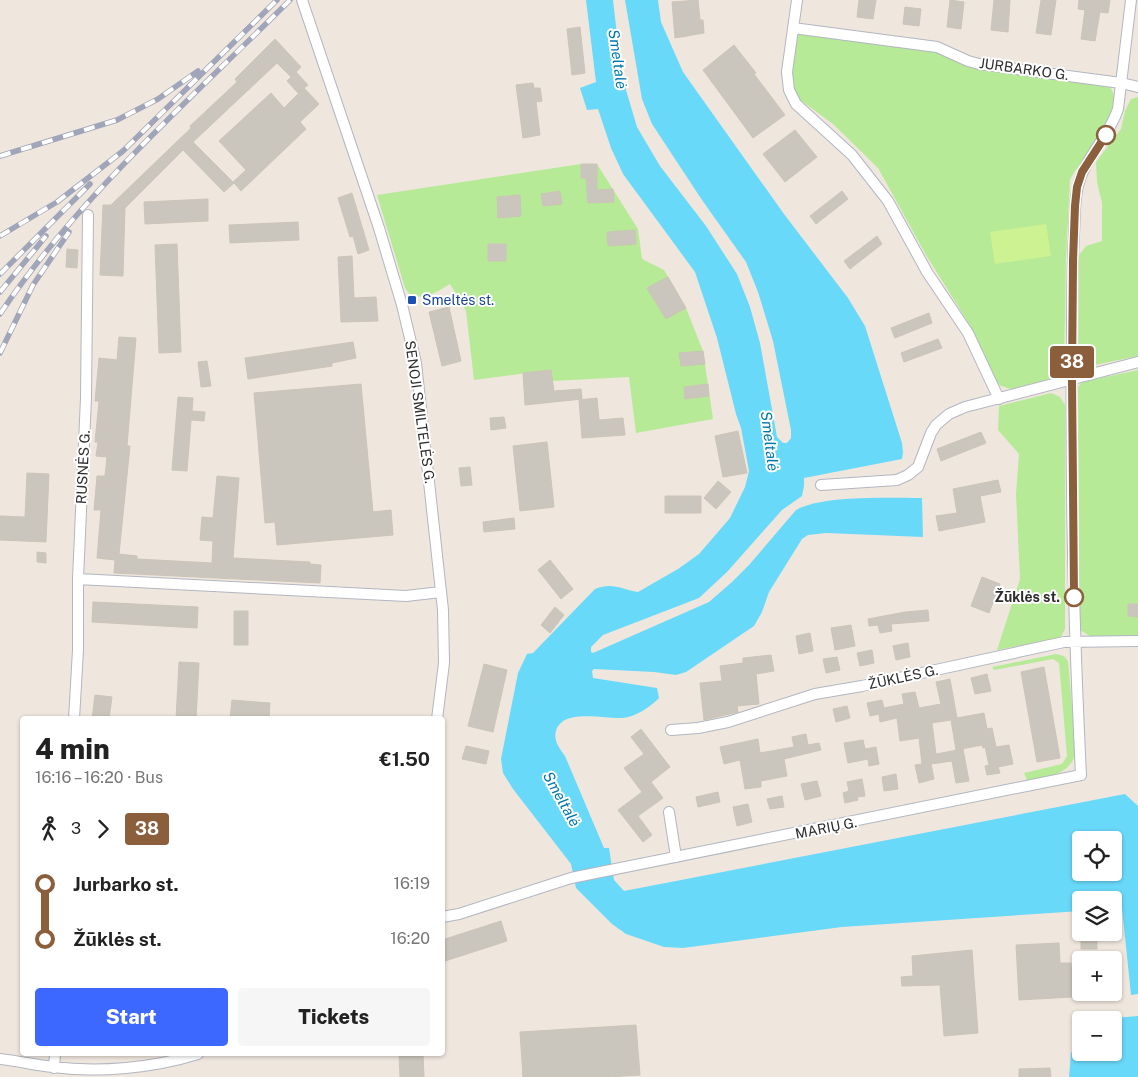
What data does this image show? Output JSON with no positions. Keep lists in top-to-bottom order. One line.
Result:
{"streets":{"street":["JURBARKO G.","SENOJI SMILTELĖS G.","RUSNĖS G.","ŽŪKLĖS G.","MARIŲ G."]},"crossings":[["ŽŪKLĖS G.","MARIŲ G."]],"water":["Smeltalė"],"places":{"transit":["Smeltės st."],"other":["Žūklės st."]},"lines":["bus line 38"],"page":{"on_map":"38","heading":["4 min","16:16 – 16:20 · Bus","€1.50"],"legs":["3","38"],"map_buttons":["+","−"],"list":[{"name":"Jurbarko st.","value":"16:19"},{"name":"Žūklės st.","value":"16:20"}],"buttons":["Start","Tickets"]}}
